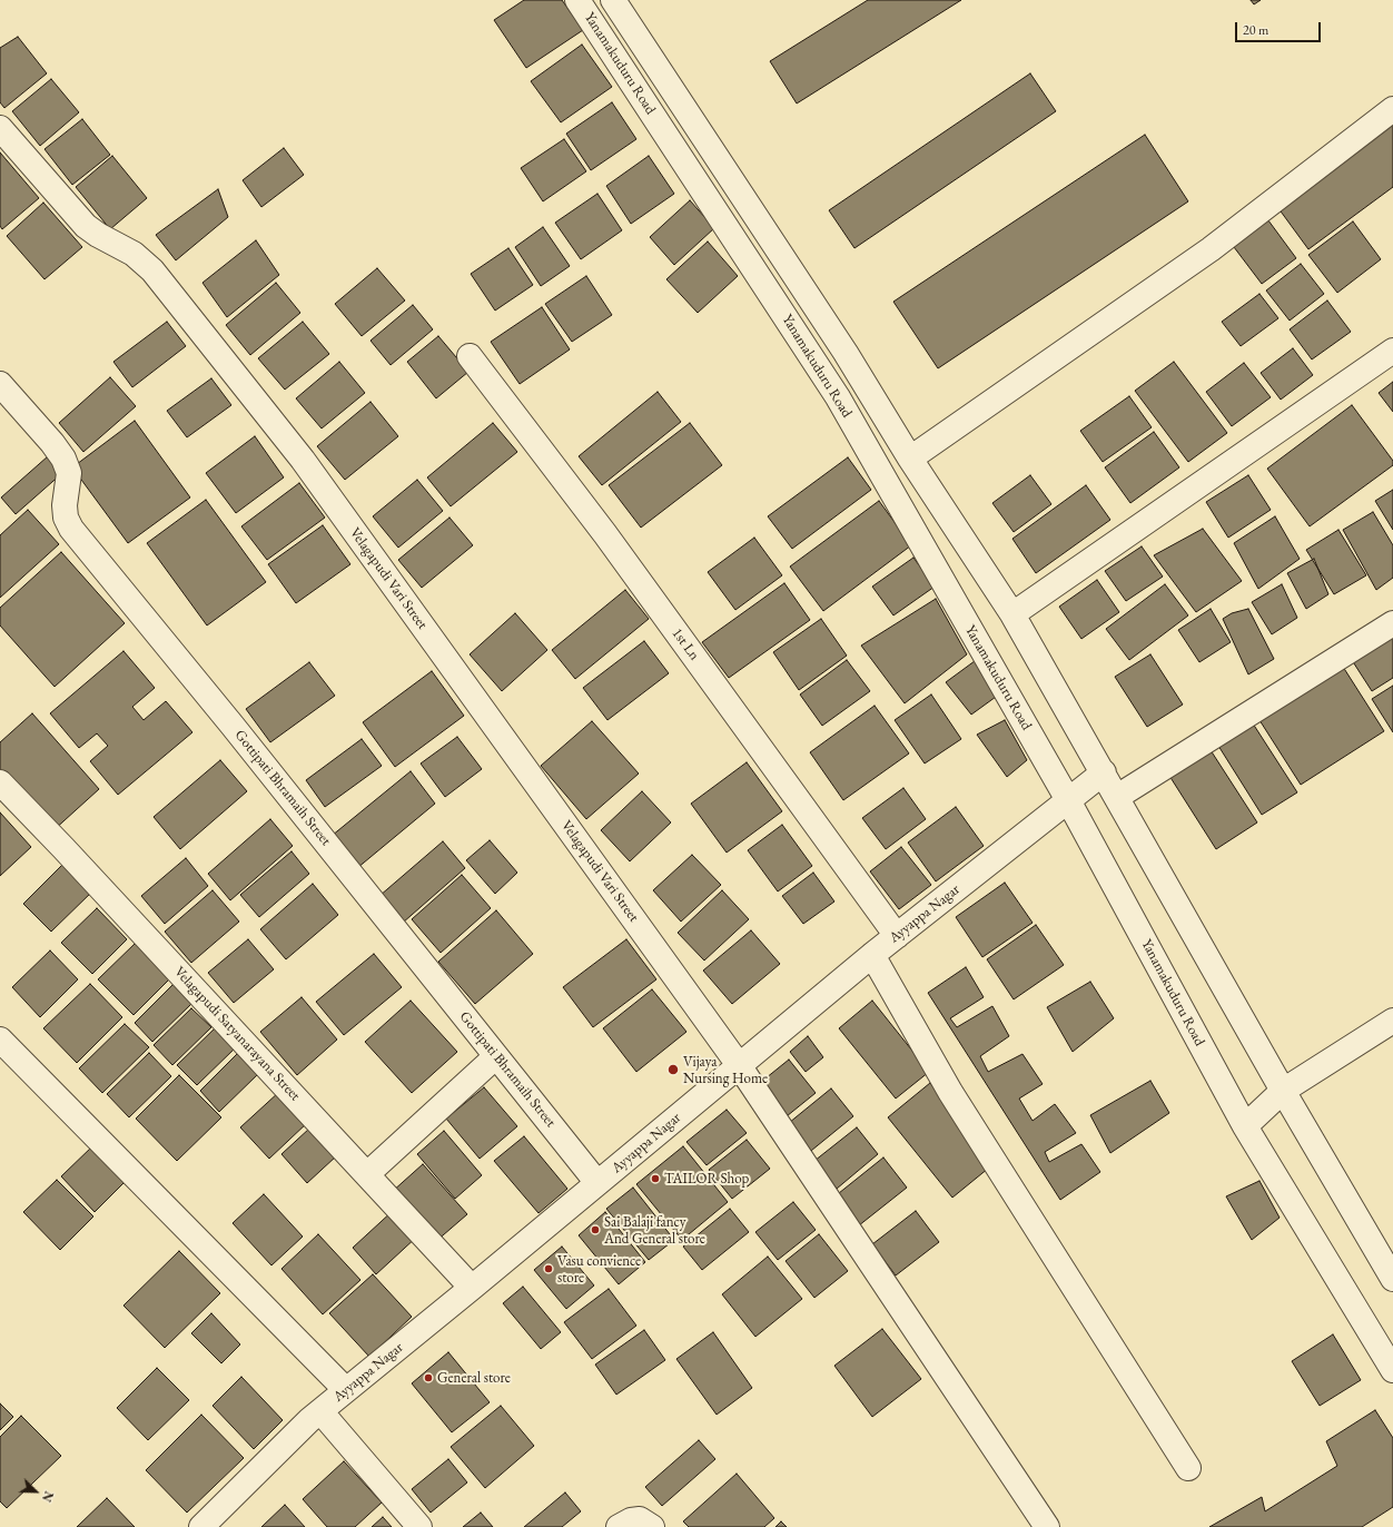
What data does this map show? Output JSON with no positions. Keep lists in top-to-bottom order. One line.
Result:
{"streets":{"street":["Yanamakuduru Road","Velagapudi Vari Street","1st Ln","Gottipati Bhramaih Street","Ayyappa Nagar","Velagapudi Satyanarayana Street"]},"crossings":[["Yanamakuduru Road","Ayyappa Nagar"],["Velagapudi Vari Street","Ayyappa Nagar"],["1st Ln","Ayyappa Nagar"],["Gottipati Bhramaih Street","Ayyappa Nagar"],["Ayyappa Nagar","Velagapudi Satyanarayana Street"]],"places":["Vijaya Nursing Home","TAILOR Shop","Sai Balaji fancy And General store","Vasu convience store","General store"],"scale_bar":"20 m","north":"bottom right"}
